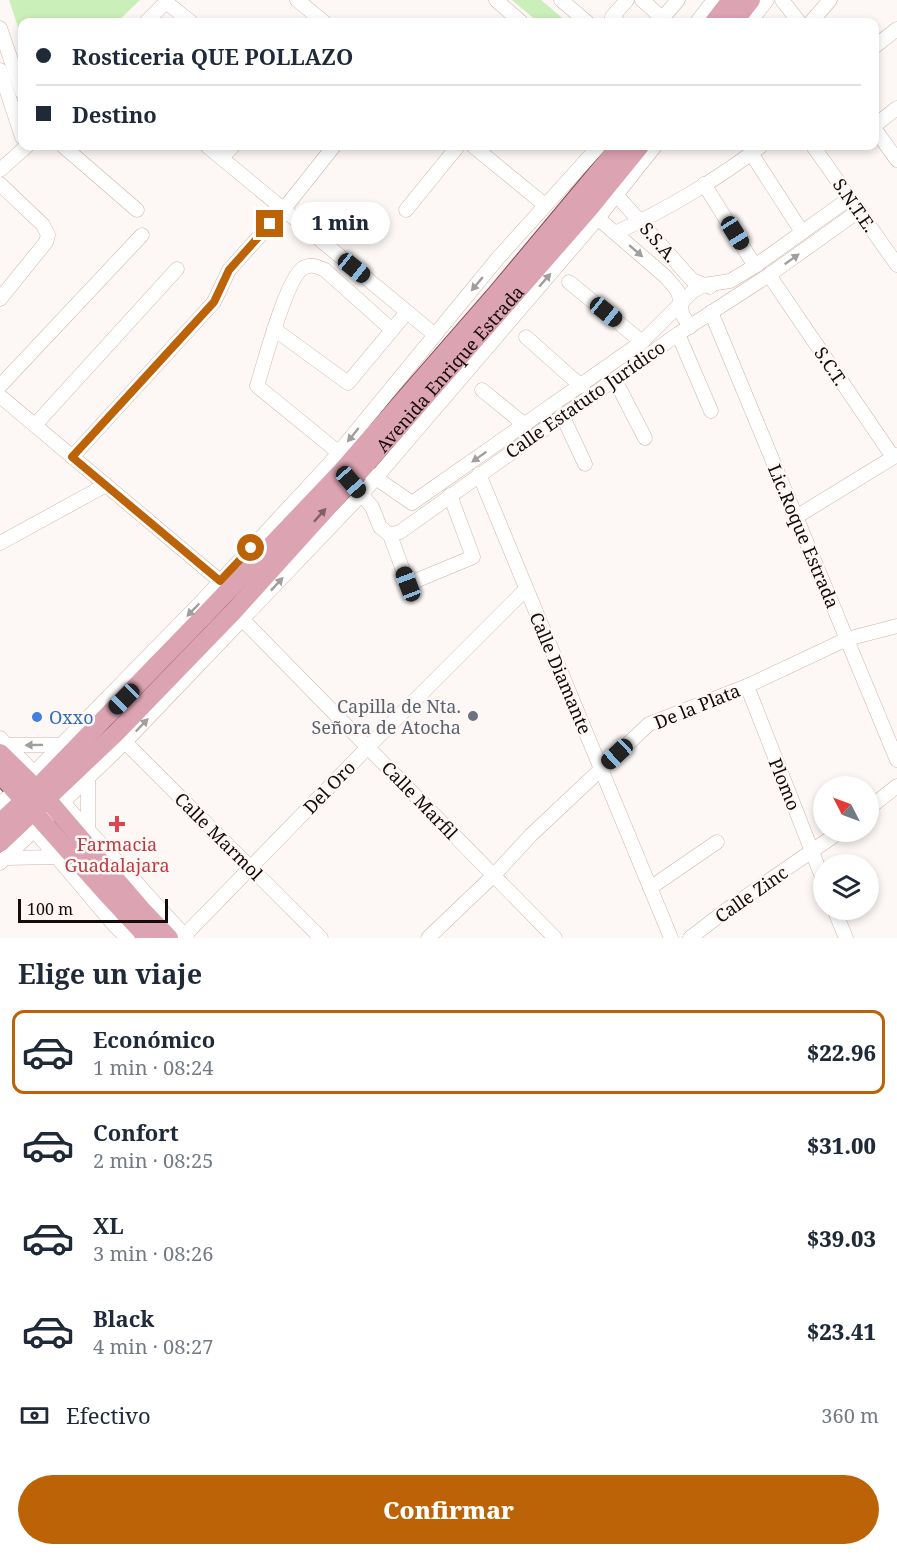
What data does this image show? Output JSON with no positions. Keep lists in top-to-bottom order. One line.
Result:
{"streets":{"main road":["Avenida Enrique Estrada"],"street":["S.N.T.E.","S.S.A.","S.C.T.","Calle Estatuto Jurídico","Lic.Roque Estrada","Calle Diamante","De la Plata","Plomo","Del Oro","Calle Marfil","Calle Marmol","Calle Zinc"]},"crossings":[["S.N.T.E.","Calle Estatuto Jurídico"],["S.S.A.","Avenida Enrique Estrada"],["S.S.A.","Calle Estatuto Jurídico"],["S.C.T.","Calle Estatuto Jurídico"],["Avenida Enrique Estrada","Calle Marfil"],["Avenida Enrique Estrada","Calle Marmol"],["Calle Estatuto Jurídico","Lic.Roque Estrada"],["Calle Estatuto Jurídico","Calle Diamante"],["Lic.Roque Estrada","De la Plata"],["Calle Diamante","De la Plata"],["Calle Diamante","Del Oro"],["De la Plata","Plomo"],["De la Plata","Calle Marfil"],["Plomo","Calle Zinc"],["Del Oro","Calle Marfil"],["Del Oro","Calle Marmol"]],"places":{"other":["Capilla de Nta. Señora de Atocha","Oxxo"],"health":["Farmacia Guadalajara"]},"scale_bar":"100 m","north":"top left","page":{"banner":["Rosticeria QUE POLLAZO","Destino"],"bubble":"1 min","scale":"100 m","heading":"Elige un viaje","list":[{"name":"Económico","note":"1 min · 08:24","value":"$22.96"},{"name":"Confort","note":"2 min · 08:25","value":"$31.00"},{"name":"XL","note":"3 min · 08:26","value":"$39.03"},{"name":"Black","note":"4 min · 08:27","value":"$23.41"}],"pay":["Efectivo","360 m"],"buttons":"Confirmar"}}
